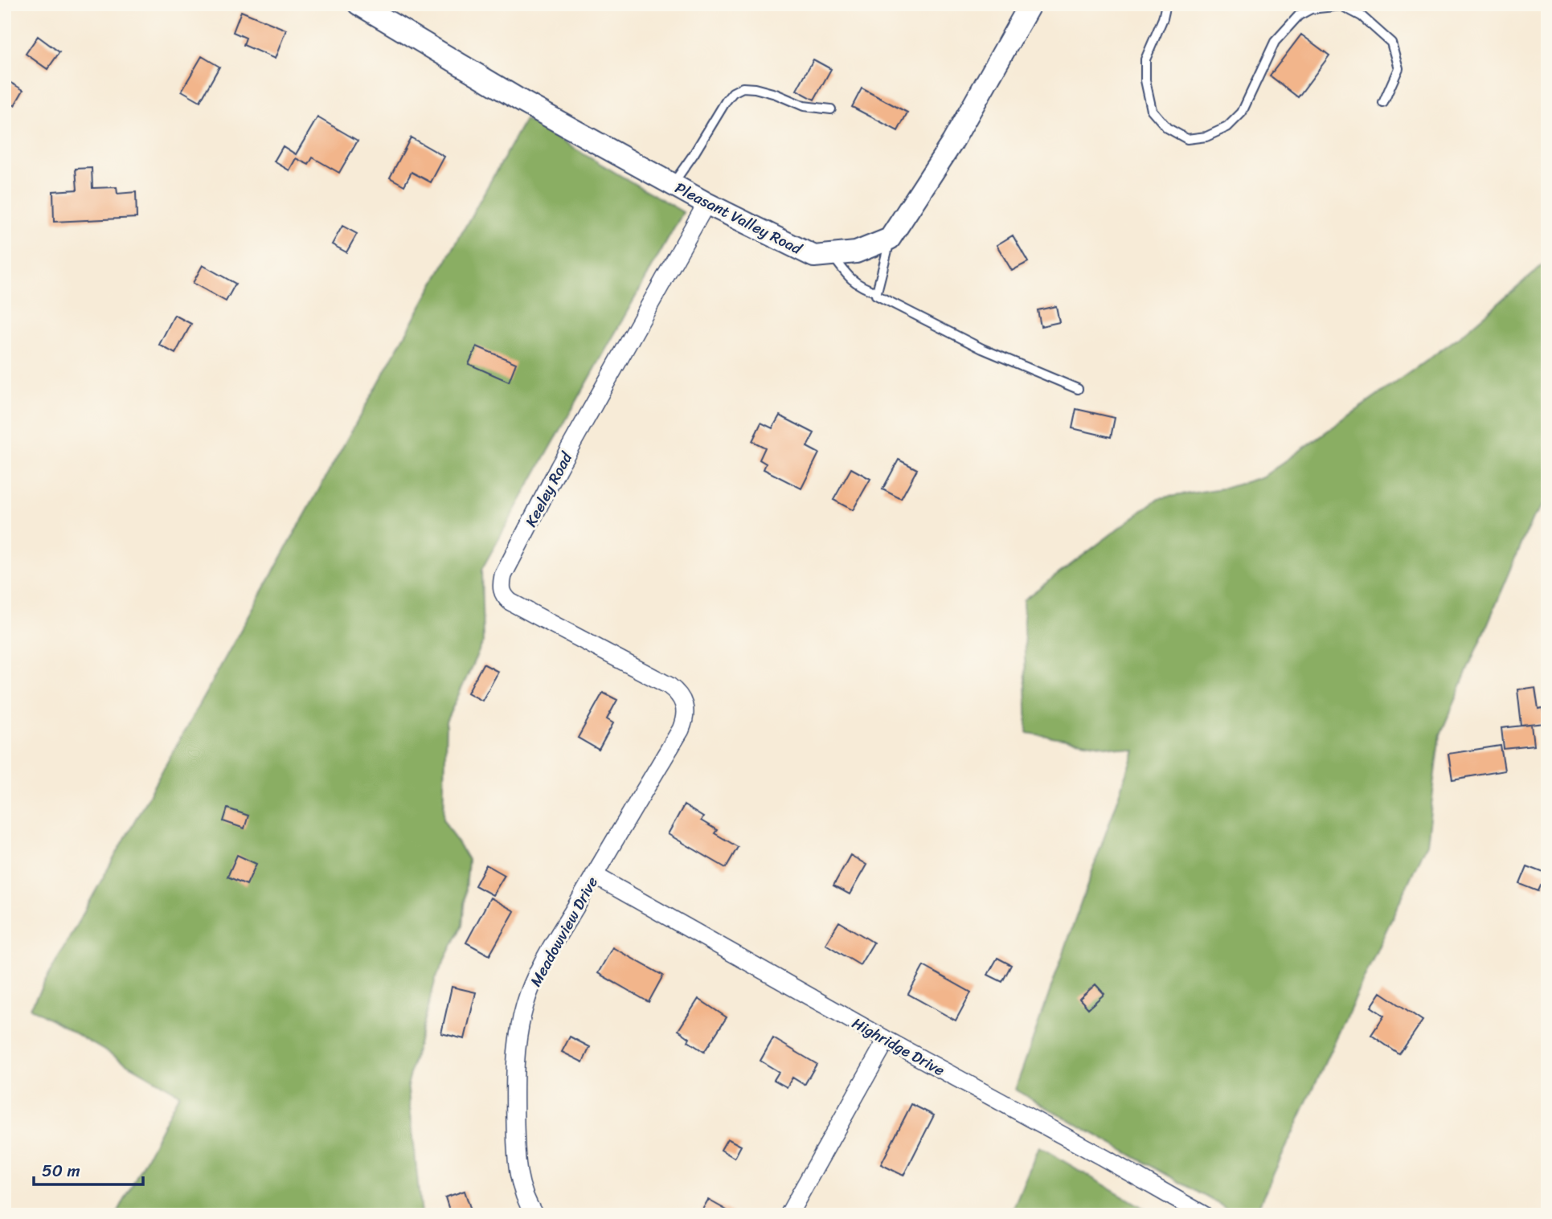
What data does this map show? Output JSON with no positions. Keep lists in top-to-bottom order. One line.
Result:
{"streets":{"street":["Pleasant Valley Road","Keeley Road","Meadowview Drive","Highridge Drive"]},"crossings":[["Pleasant Valley Road","Keeley Road"],["Keeley Road","Meadowview Drive"],["Meadowview Drive","Highridge Drive"]],"scale_bar":"50 m"}
